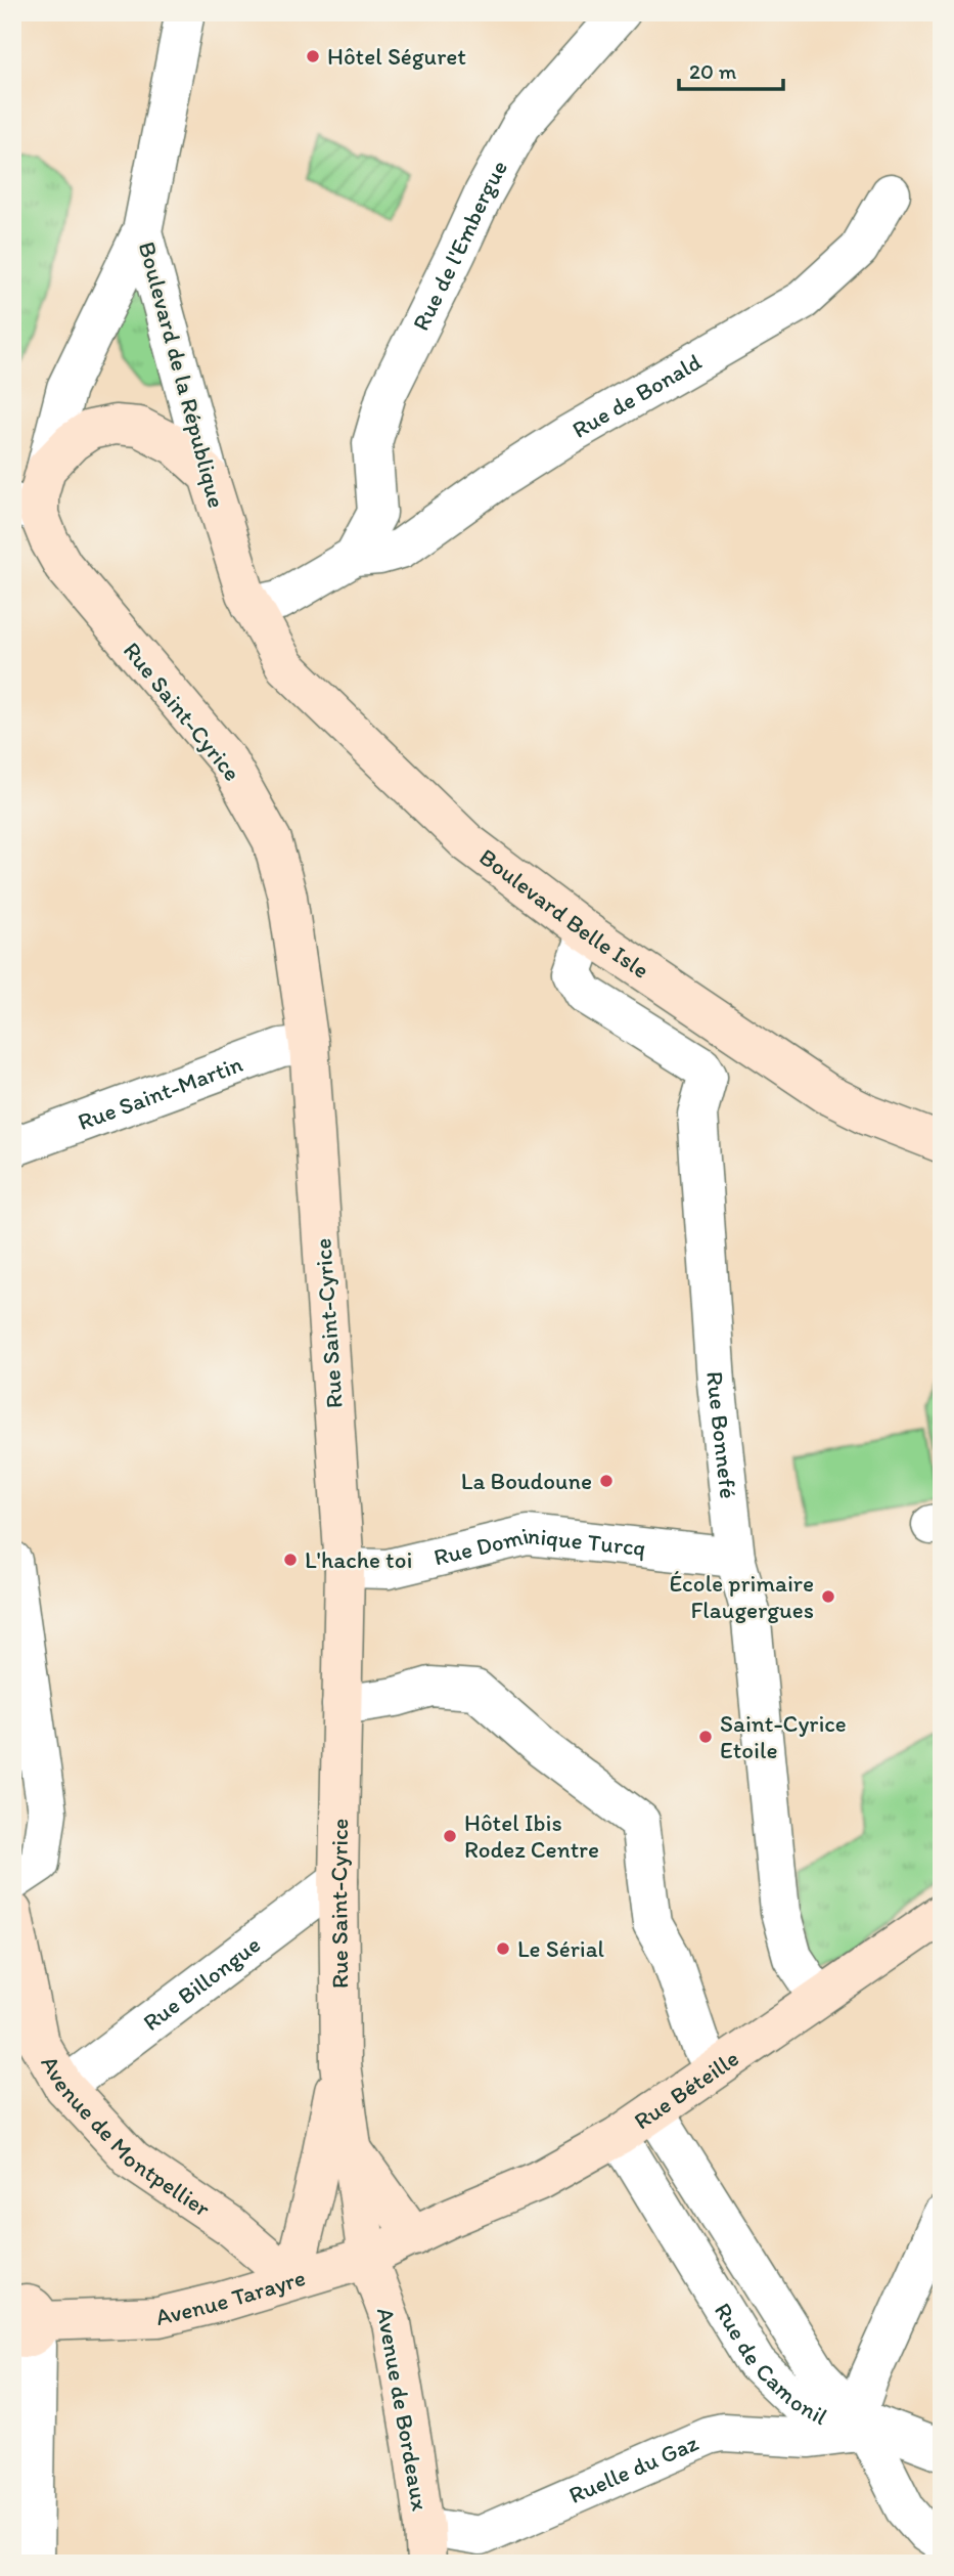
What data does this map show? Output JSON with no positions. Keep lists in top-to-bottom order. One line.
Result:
{"streets":{"main road":["Boulevard de la République","Rue Saint-Cyrice","Boulevard Belle Isle","Rue Béteille","Avenue de Montpellier","Avenue Tarayre","Avenue de Bordeaux"],"street":["Rue de l'Embergue","Rue de Bonald","Rue Saint-Martin","Rue Bonnefé","Rue Dominique Turcq","Rue Billongue","Rue de Camonil","Ruelle du Gaz"]},"crossings":[["Rue de l'Embergue","Rue de Bonald"],["Boulevard de la République","Rue de Bonald"],["Boulevard de la République","Rue Saint-Cyrice"],["Boulevard de la République","Boulevard Belle Isle"],["Rue de Bonald","Boulevard Belle Isle"],["Rue Saint-Cyrice","Rue Saint-Martin"],["Rue Saint-Cyrice","Rue Dominique Turcq"],["Rue Saint-Cyrice","Rue Billongue"],["Rue Saint-Cyrice","Avenue Tarayre"],["Rue Saint-Cyrice","Avenue de Bordeaux"],["Boulevard Belle Isle","Rue Bonnefé"],["Rue Bonnefé","Rue Dominique Turcq"],["Rue Bonnefé","Rue Béteille"],["Rue Billongue","Avenue de Montpellier"],["Rue Béteille","Avenue Tarayre"],["Rue Béteille","Rue de Camonil"],["Avenue de Montpellier","Avenue Tarayre"],["Avenue Tarayre","Avenue de Bordeaux"],["Rue de Camonil","Ruelle du Gaz"],["Avenue de Bordeaux","Ruelle du Gaz"]],"places":["Hôtel Séguret","La Boudoune","L'hache toi","École primaire Flaugergues","Saint-Cyrice Etoile","Hôtel Ibis Rodez Centre","Le Sérial"],"scale_bar":"20 m"}
